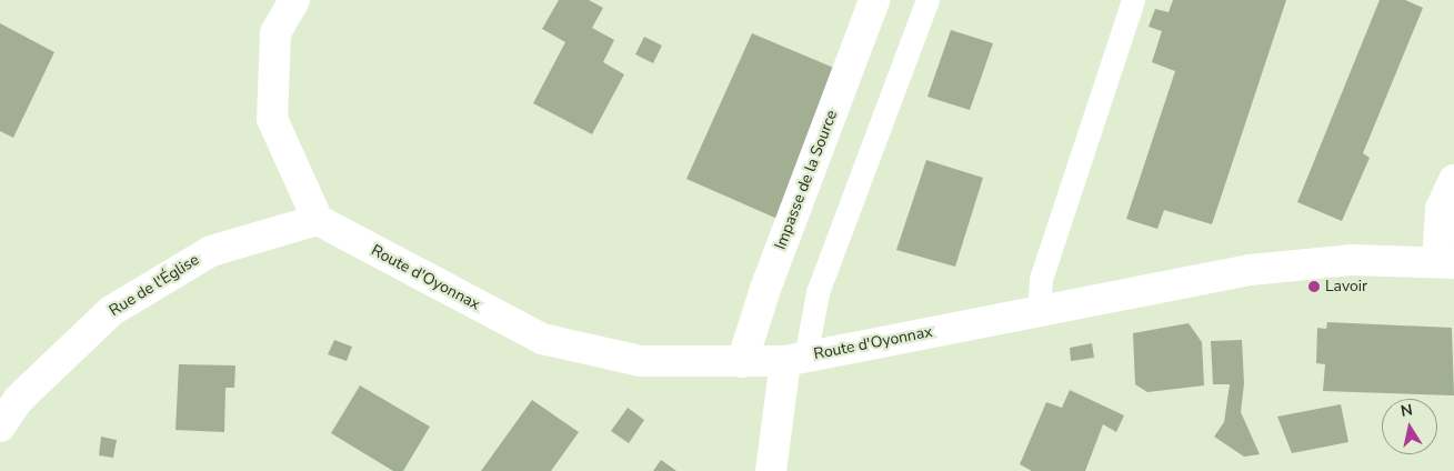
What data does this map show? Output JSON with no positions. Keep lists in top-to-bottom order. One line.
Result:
{"streets":{"street":["Impasse de la Source","Route d'Oyonnax","Rue de l'Église"]},"crossings":[["Impasse de la Source","Route d'Oyonnax"],["Route d'Oyonnax","Rue de l'Église"]],"places":["Lavoir"],"north":"top"}
